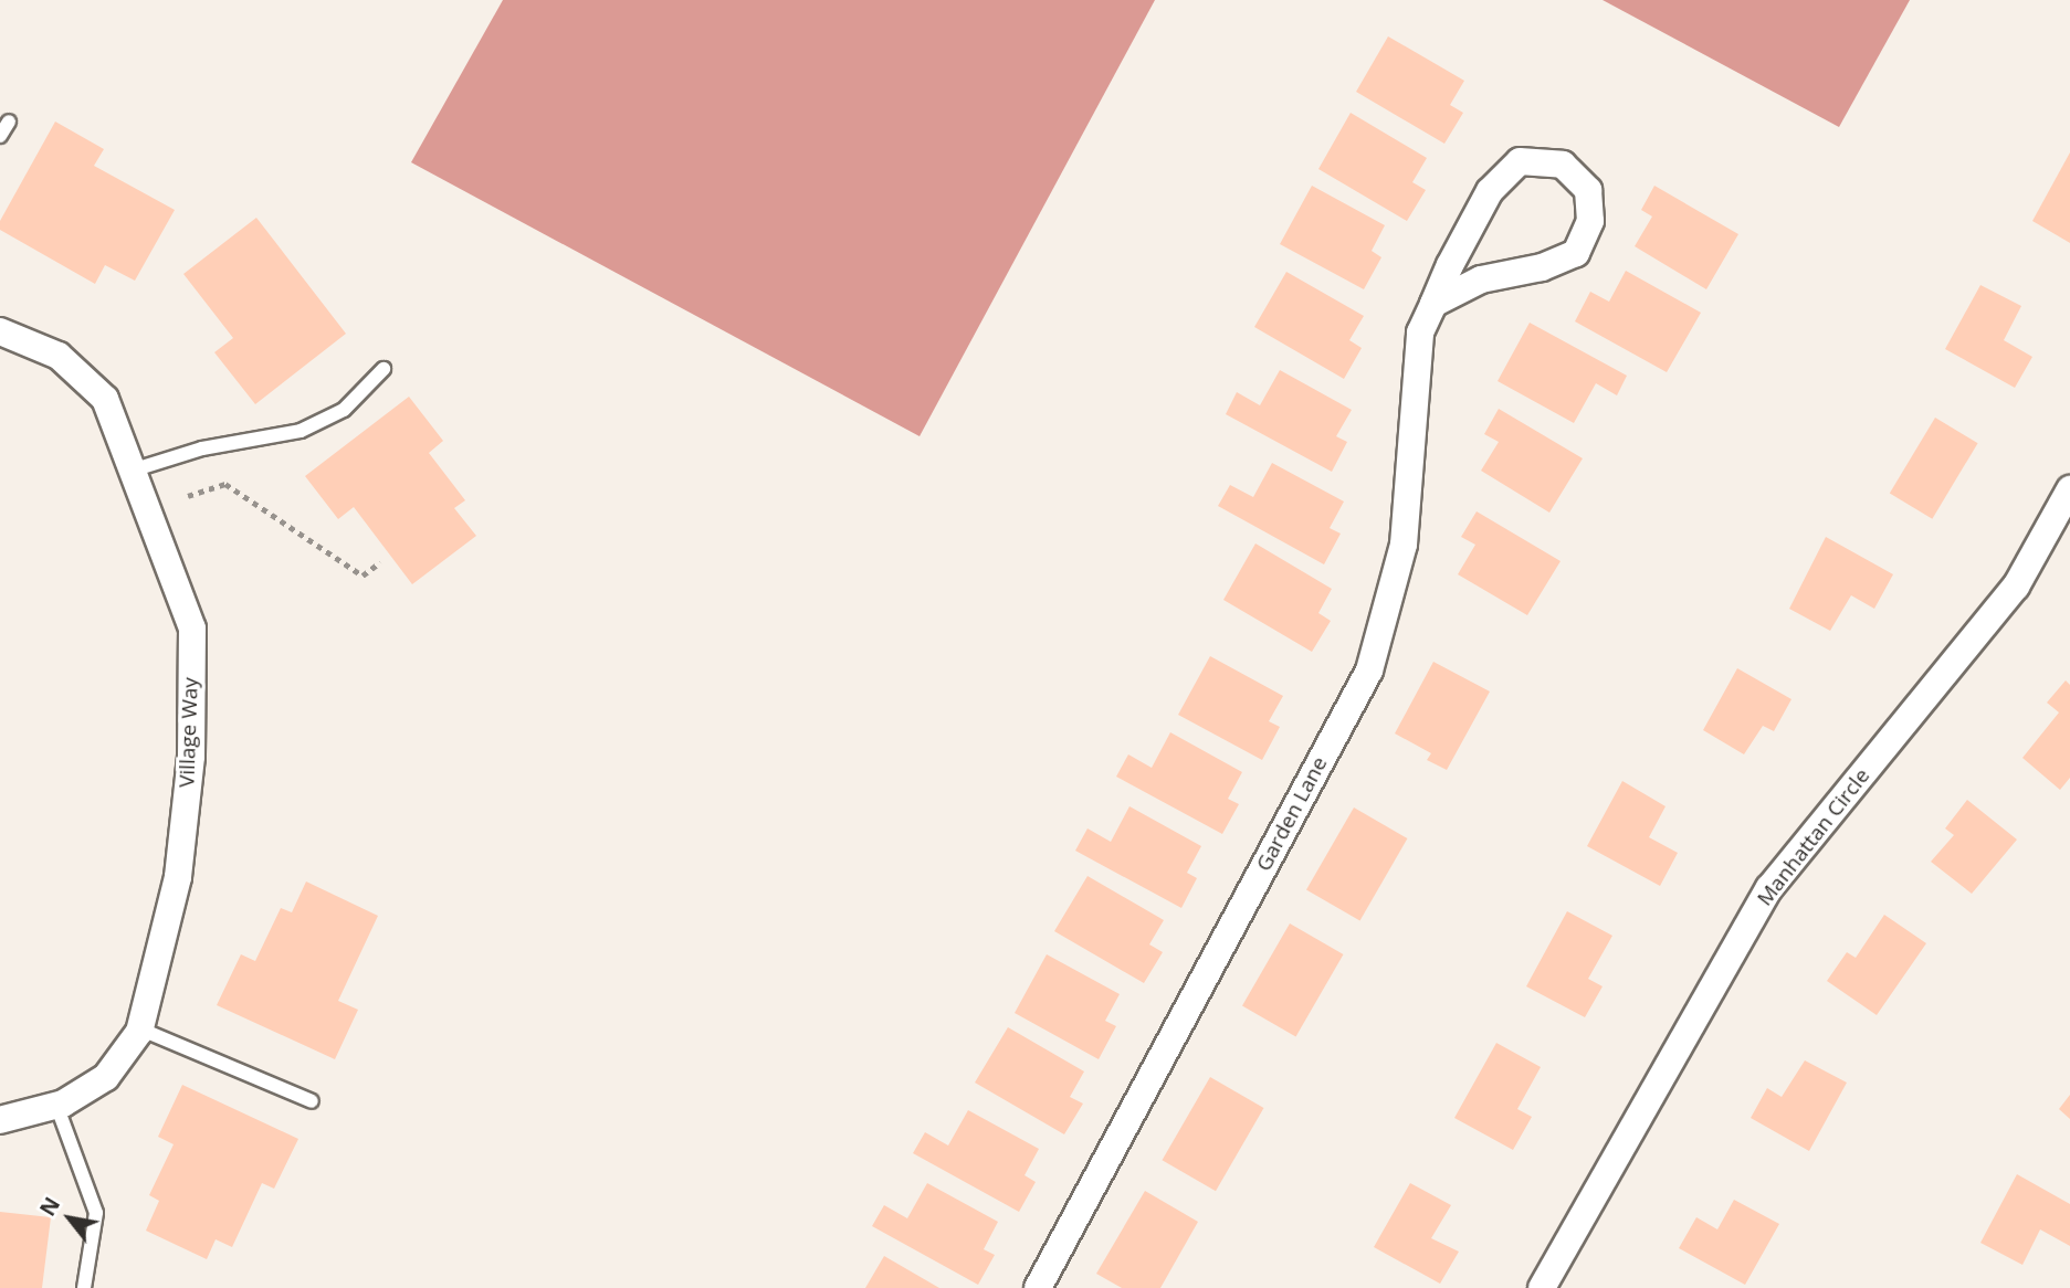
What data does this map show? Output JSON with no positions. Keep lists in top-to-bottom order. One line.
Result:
{"streets":{"street":["Village Way","Garden Lane","Manhattan Circle"]},"north":"top left"}
